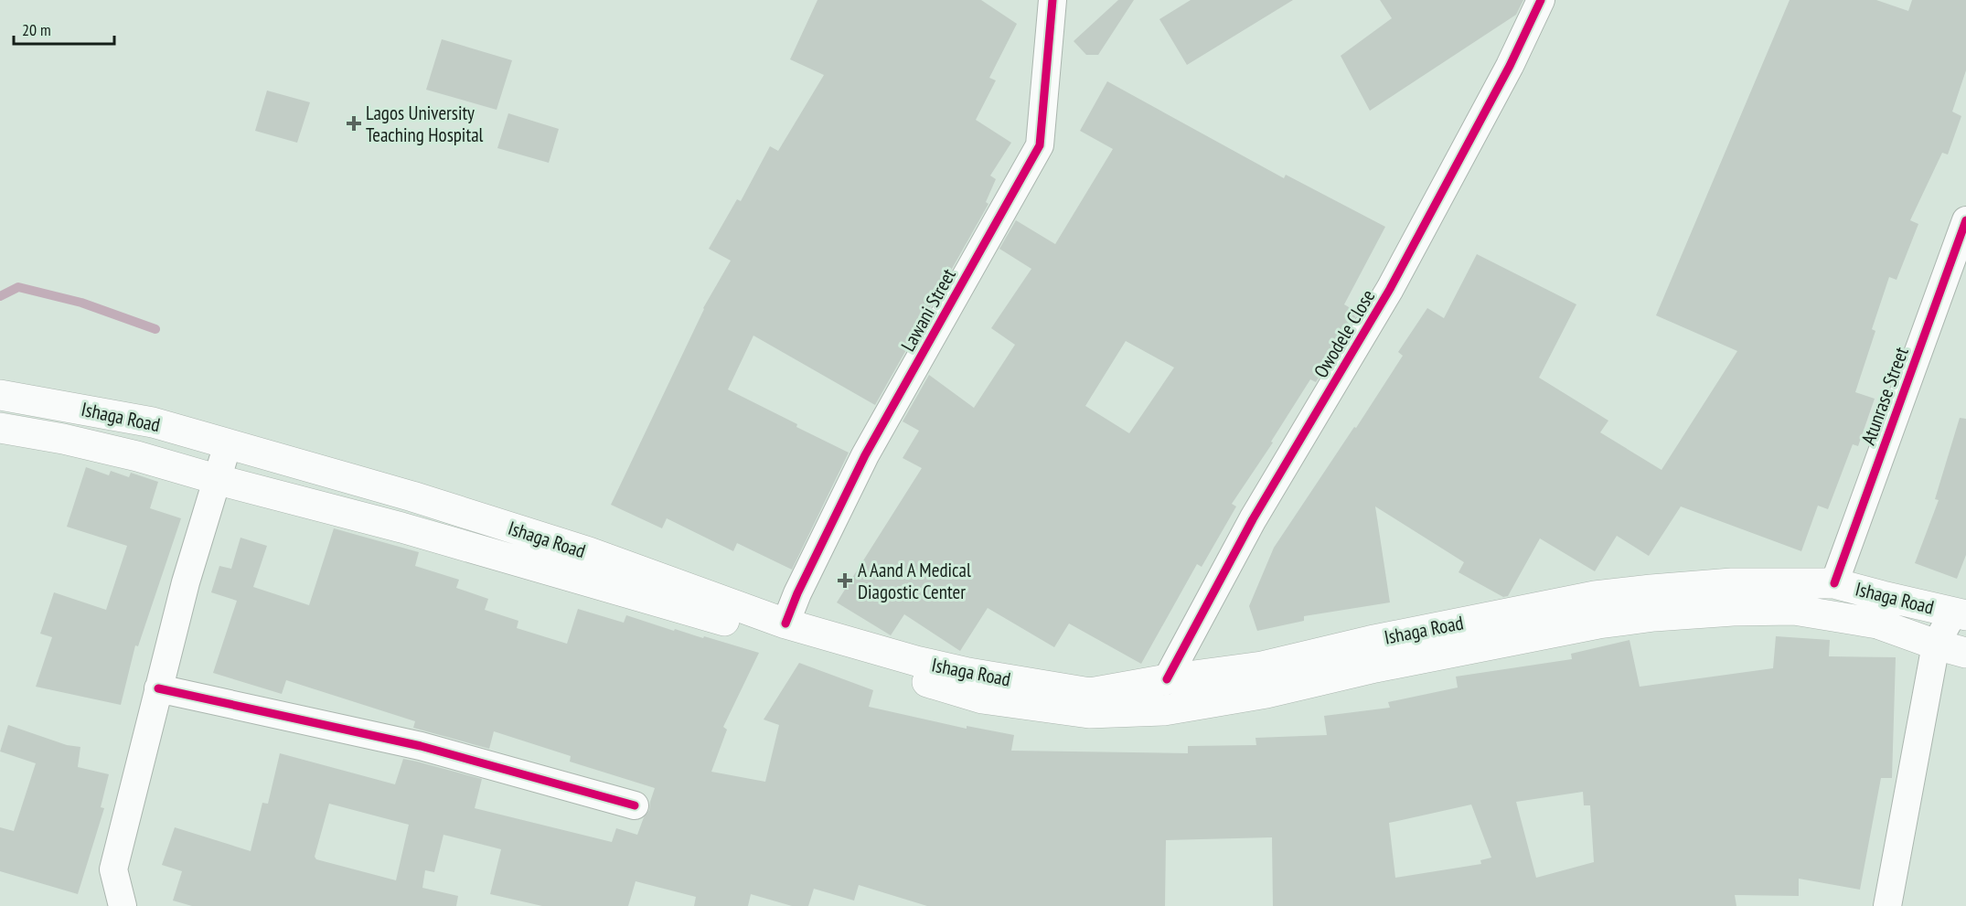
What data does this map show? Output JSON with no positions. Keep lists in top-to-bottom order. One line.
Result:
{"streets":{"main road":["Ishaga Road"],"street":["Lawani Street","Owodele Close","Atunrase Street"]},"crossings":[["Lawani Street","Ishaga Road"],["Owodele Close","Ishaga Road"],["Atunrase Street","Ishaga Road"]],"places":{"health":["Lagos University Teaching Hospital","A Aand A Medical Diagostic Center"]},"scale_bar":"20 m"}
